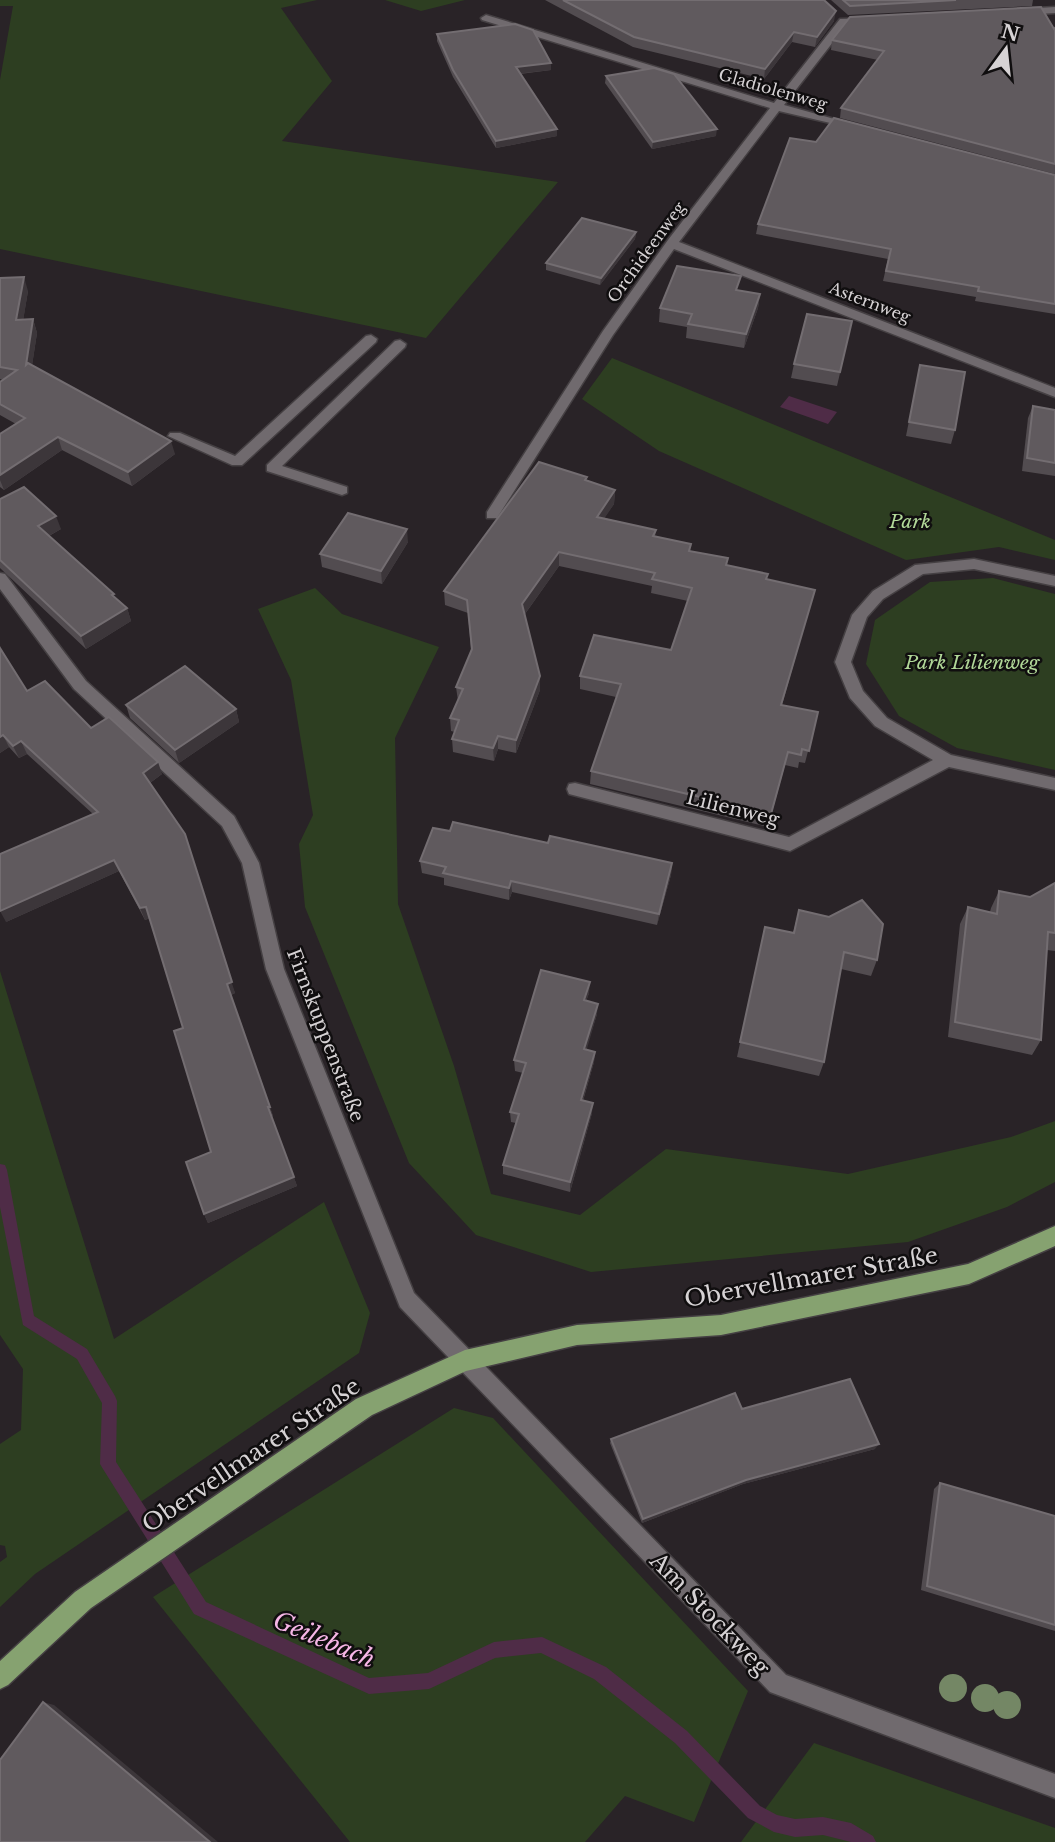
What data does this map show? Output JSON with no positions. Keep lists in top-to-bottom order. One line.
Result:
{"streets":{"main road":["Obervellmarer Straße"],"street":["Gladiolenweg","Orchideenweg","Asternweg","Lilienweg","Firnskuppenstraße","Am Stockweg"]},"crossings":[["Gladiolenweg","Orchideenweg"],["Orchideenweg","Asternweg"],["Firnskuppenstraße","Obervellmarer Straße"],["Firnskuppenstraße","Am Stockweg"],["Obervellmarer Straße","Am Stockweg"]],"water":["Geilebach"],"parks":["Park","Park Lilienweg"],"north":"top"}
